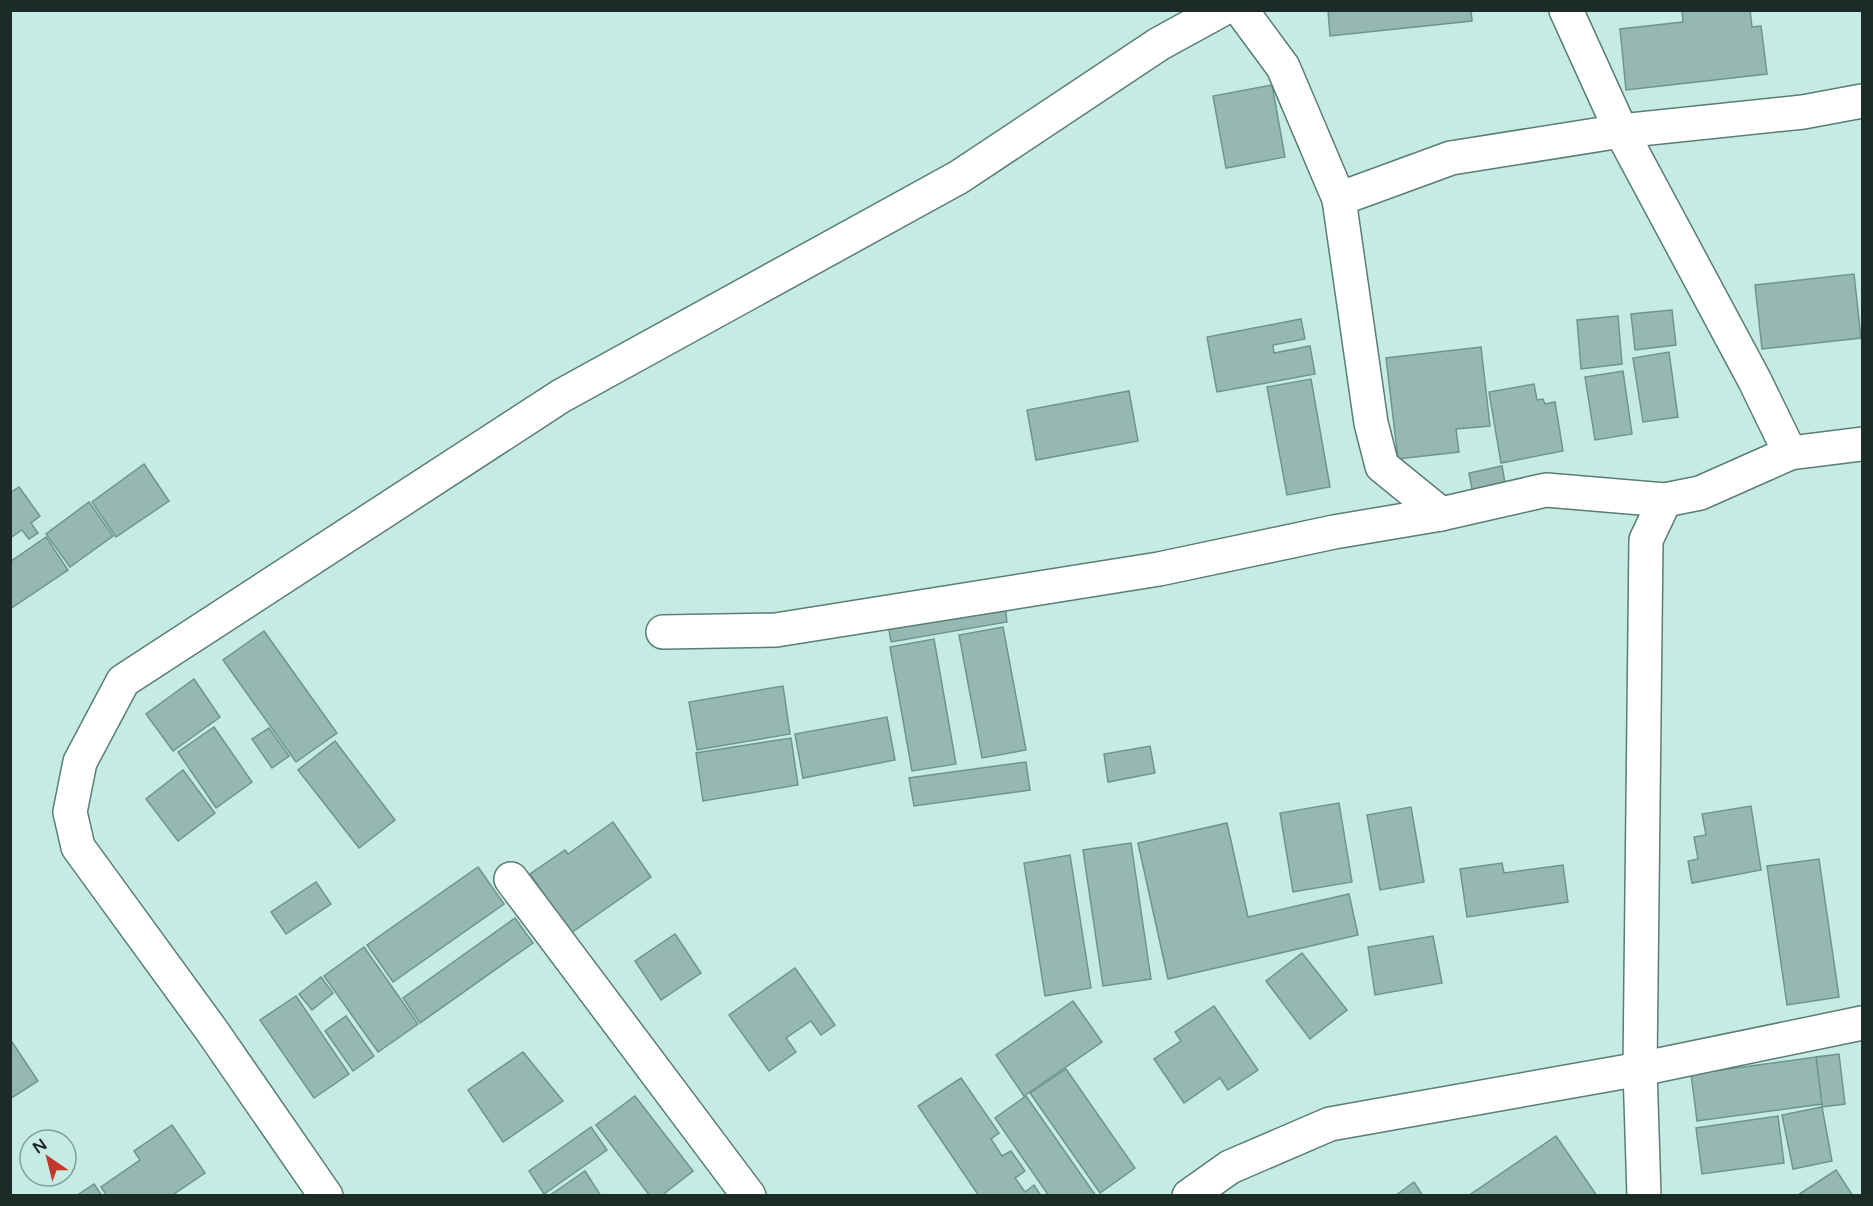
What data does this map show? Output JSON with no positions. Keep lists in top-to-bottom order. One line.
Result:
{"north":"top left"}
